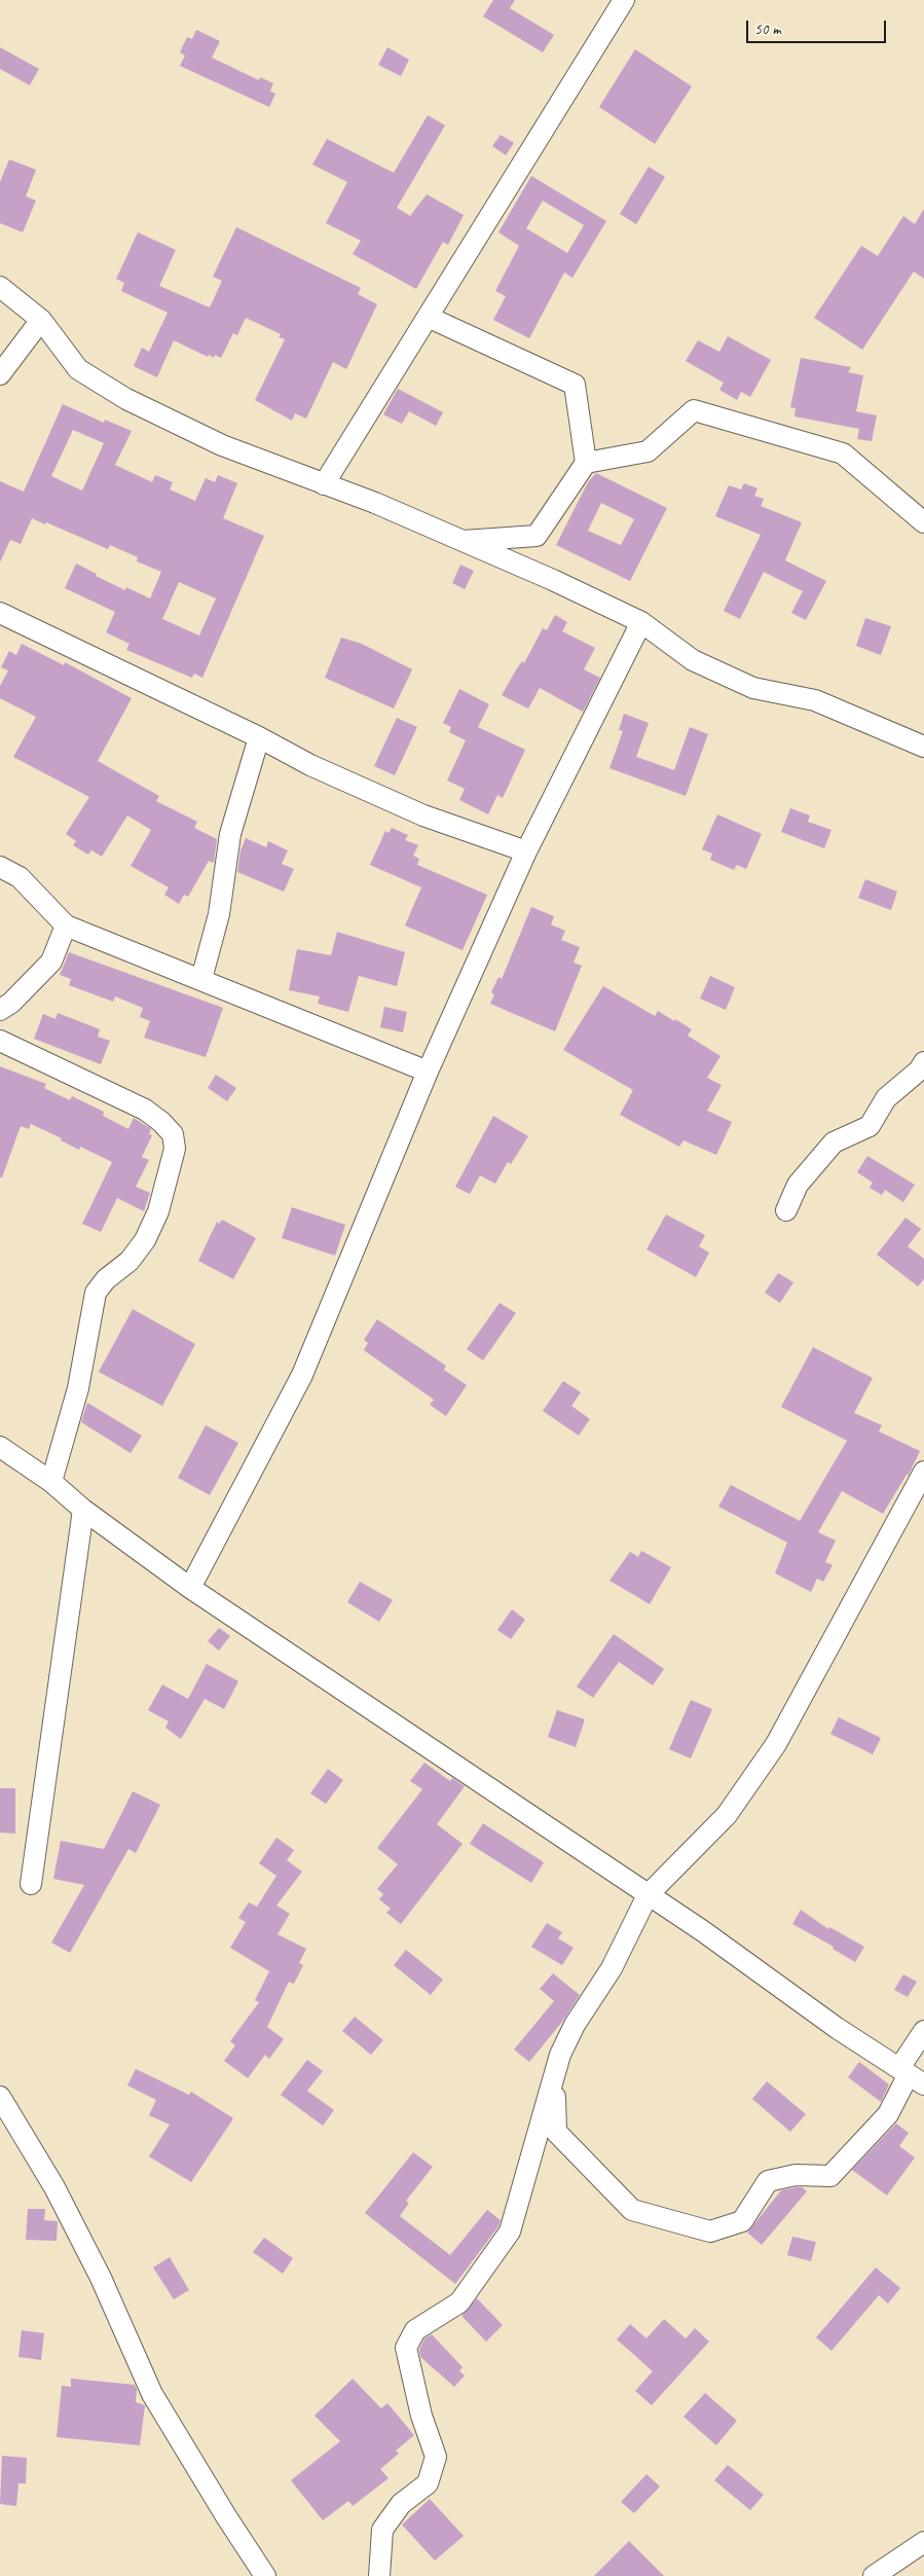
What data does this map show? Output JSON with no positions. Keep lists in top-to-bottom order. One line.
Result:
{"scale_bar":"50 m"}
